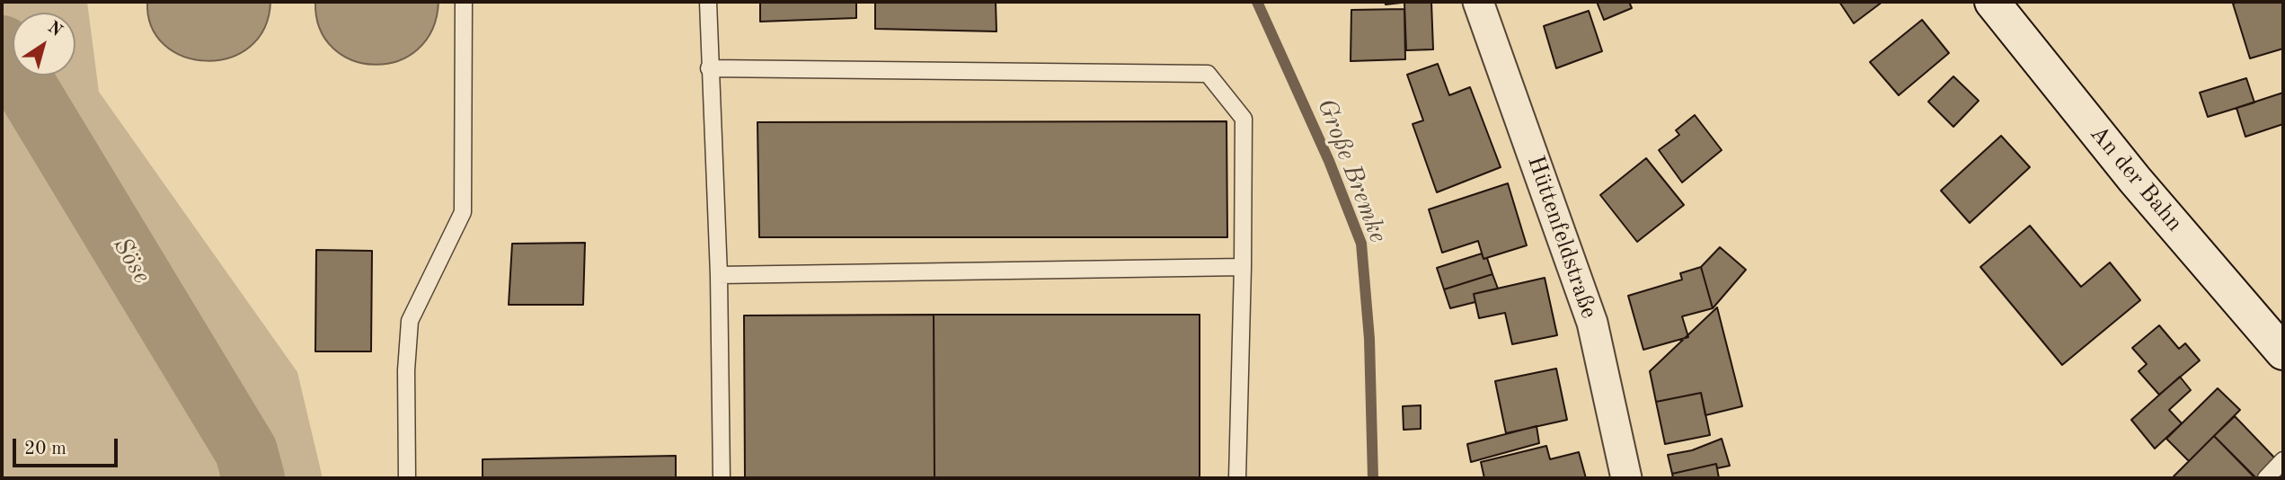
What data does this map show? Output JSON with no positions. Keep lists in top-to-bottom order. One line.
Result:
{"streets":{"street":["An der Bahn","Hüttenfeldstraße"]},"water":["Große Bremke","Söse"],"scale_bar":"20 m","north":"top right"}
